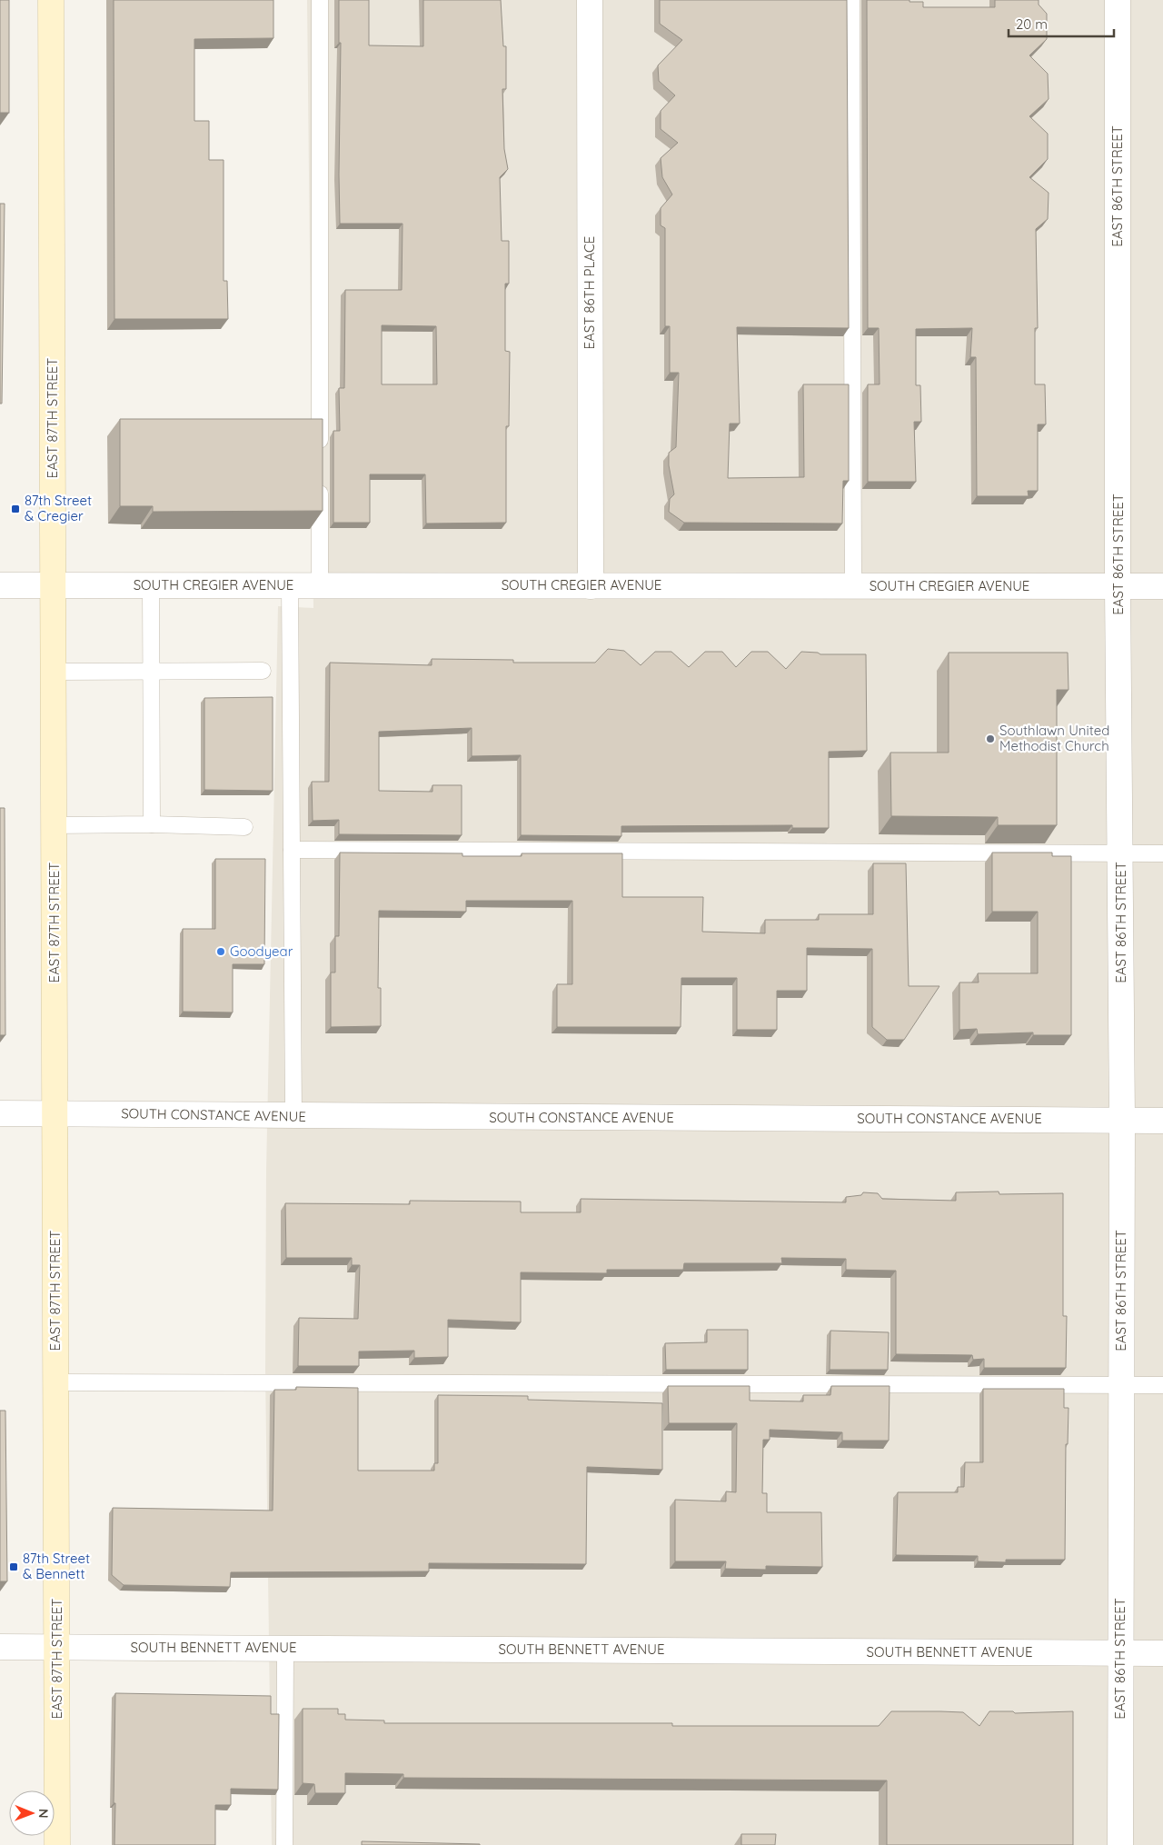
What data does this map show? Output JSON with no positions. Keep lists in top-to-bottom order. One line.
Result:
{"streets":{"main road":["EAST 87TH STREET"],"street":["EAST 86TH STREET","EAST 86TH PLACE","SOUTH CREGIER AVENUE","SOUTH CONSTANCE AVENUE","SOUTH BENNETT AVENUE"]},"crossings":[["EAST 86TH STREET","SOUTH CREGIER AVENUE"],["EAST 86TH STREET","SOUTH CONSTANCE AVENUE"],["EAST 86TH STREET","SOUTH BENNETT AVENUE"],["EAST 86TH PLACE","SOUTH CREGIER AVENUE"],["EAST 87TH STREET","SOUTH CREGIER AVENUE"],["EAST 87TH STREET","SOUTH CONSTANCE AVENUE"],["EAST 87TH STREET","SOUTH BENNETT AVENUE"]],"places":{"transit":["87th Street & Cregier","87th Street & Bennett"],"other":["Southlawn United Methodist Church","Goodyear"]},"scale_bar":"20 m","north":"right"}
